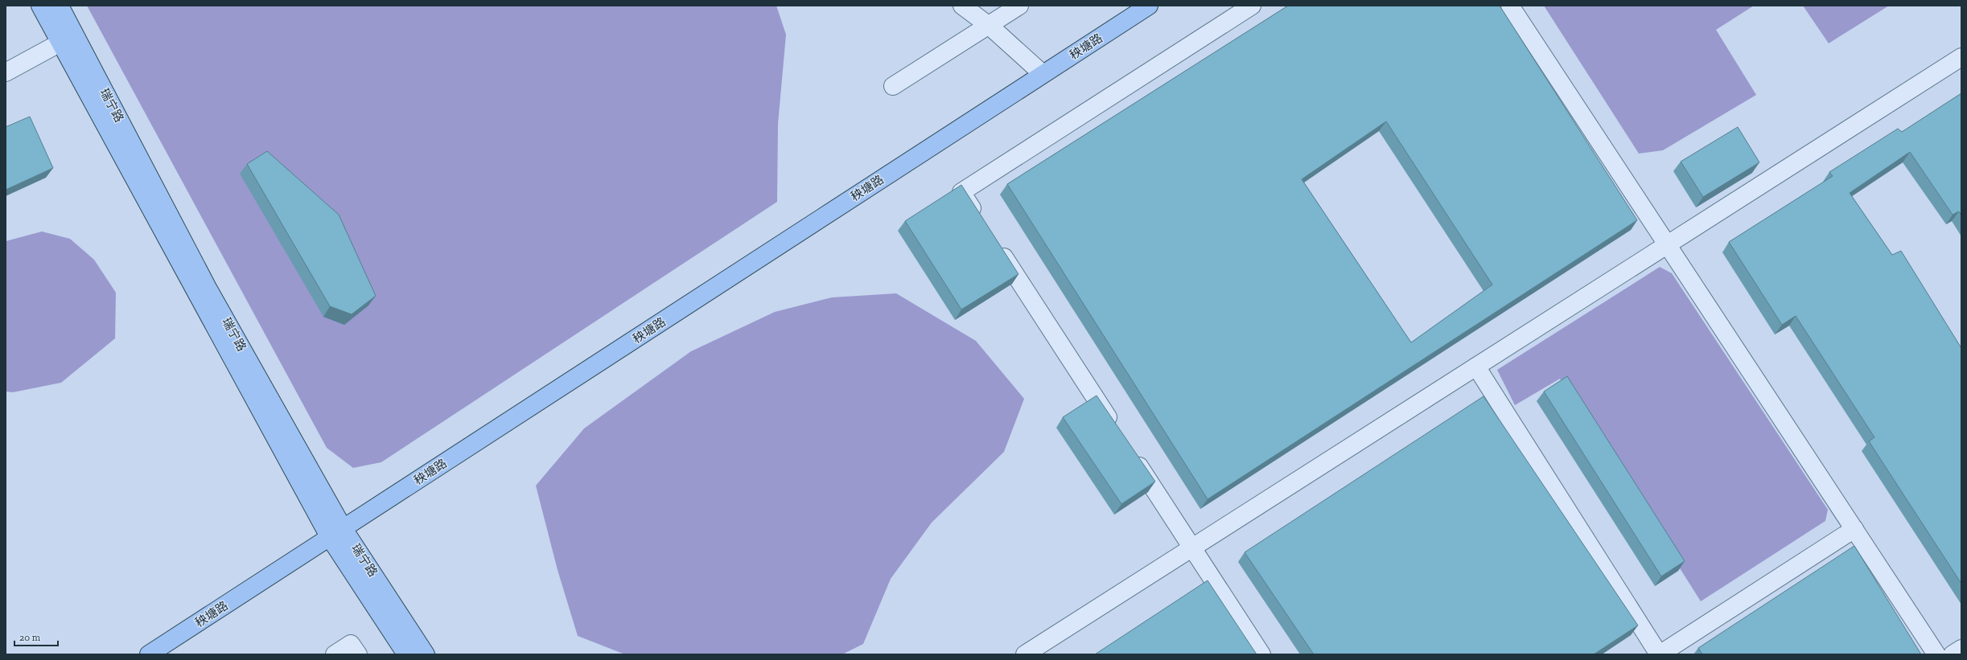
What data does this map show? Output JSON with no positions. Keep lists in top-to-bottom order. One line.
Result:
{"streets":{"main road":["秧塘路","瑞宁路"]},"crossings":[["秧塘路","瑞宁路"]],"scale_bar":"20 m"}
